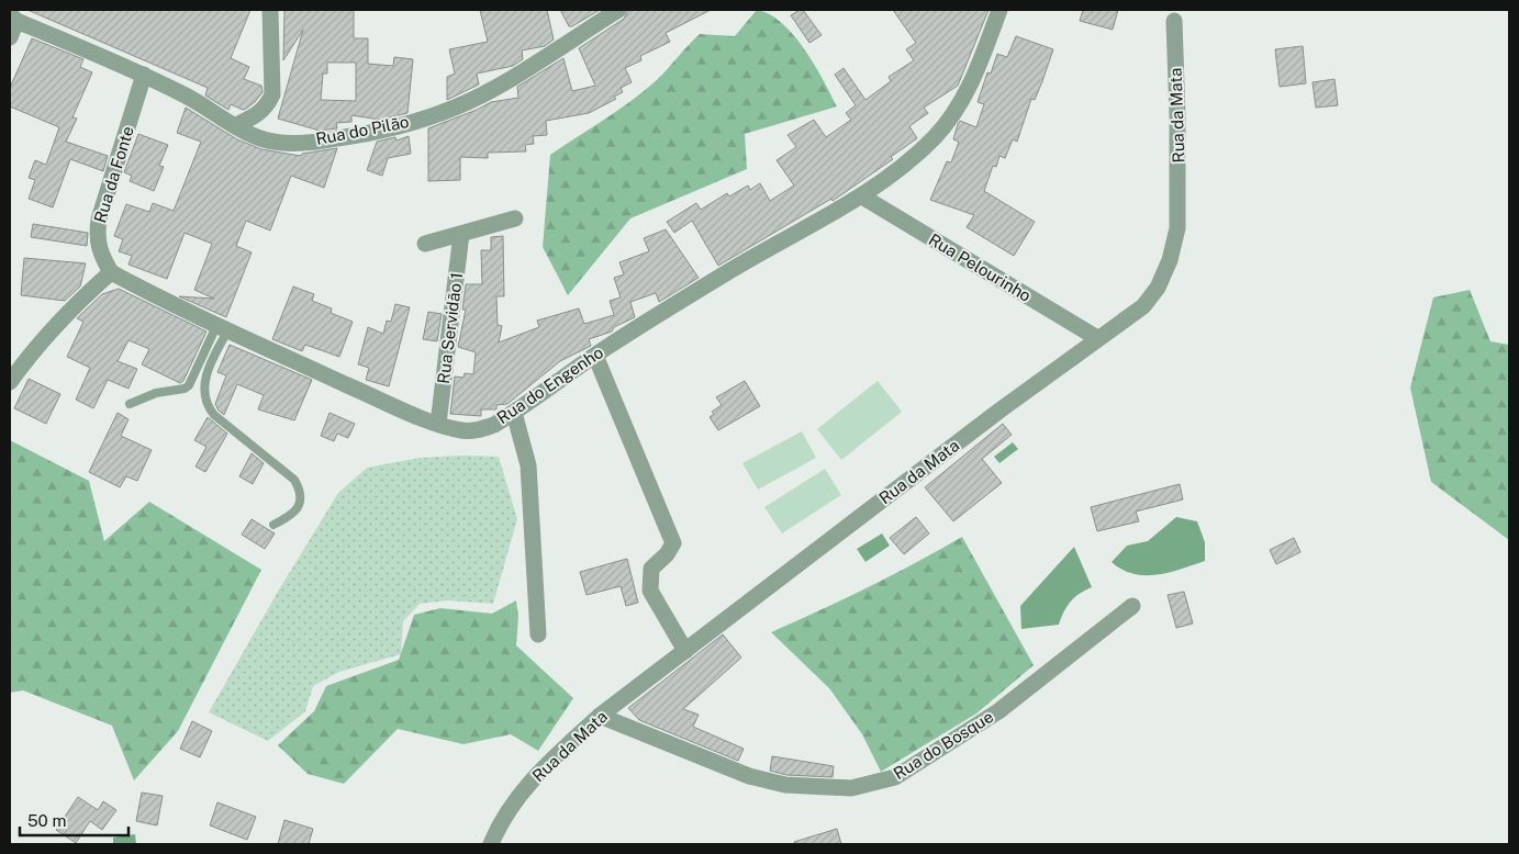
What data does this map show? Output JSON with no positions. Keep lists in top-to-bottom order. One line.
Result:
{"streets":{"street":["Rua da Mata","Rua do Pilão","Rua da Fonte","Rua Pelourinho","Rua Servidão 1","Rua do Engenho","Rua do Bosque"]},"crossings":[["Rua da Mata","Rua Pelourinho"],["Rua da Mata","Rua do Bosque"],["Rua do Pilão","Rua da Fonte"],["Rua da Fonte","Rua do Engenho"],["Rua Pelourinho","Rua do Engenho"],["Rua Servidão 1","Rua do Engenho"]],"scale_bar":"50 m"}
